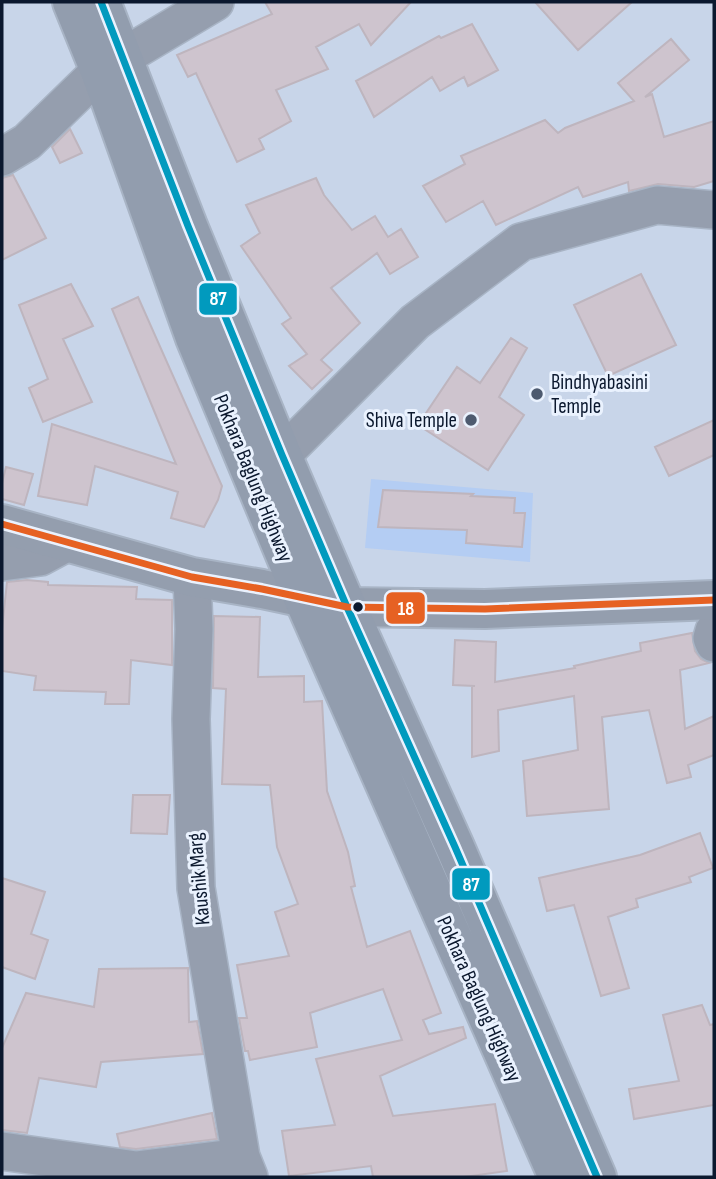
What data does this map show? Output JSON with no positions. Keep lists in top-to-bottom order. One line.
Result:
{"streets":{"highway":["Pokhara Baglung Highway"],"street":["Kaushik Marg"]},"places":["Bindhyabasini Temple","Shiva Temple"],"lines":["transit line 87","transit line 18"]}
